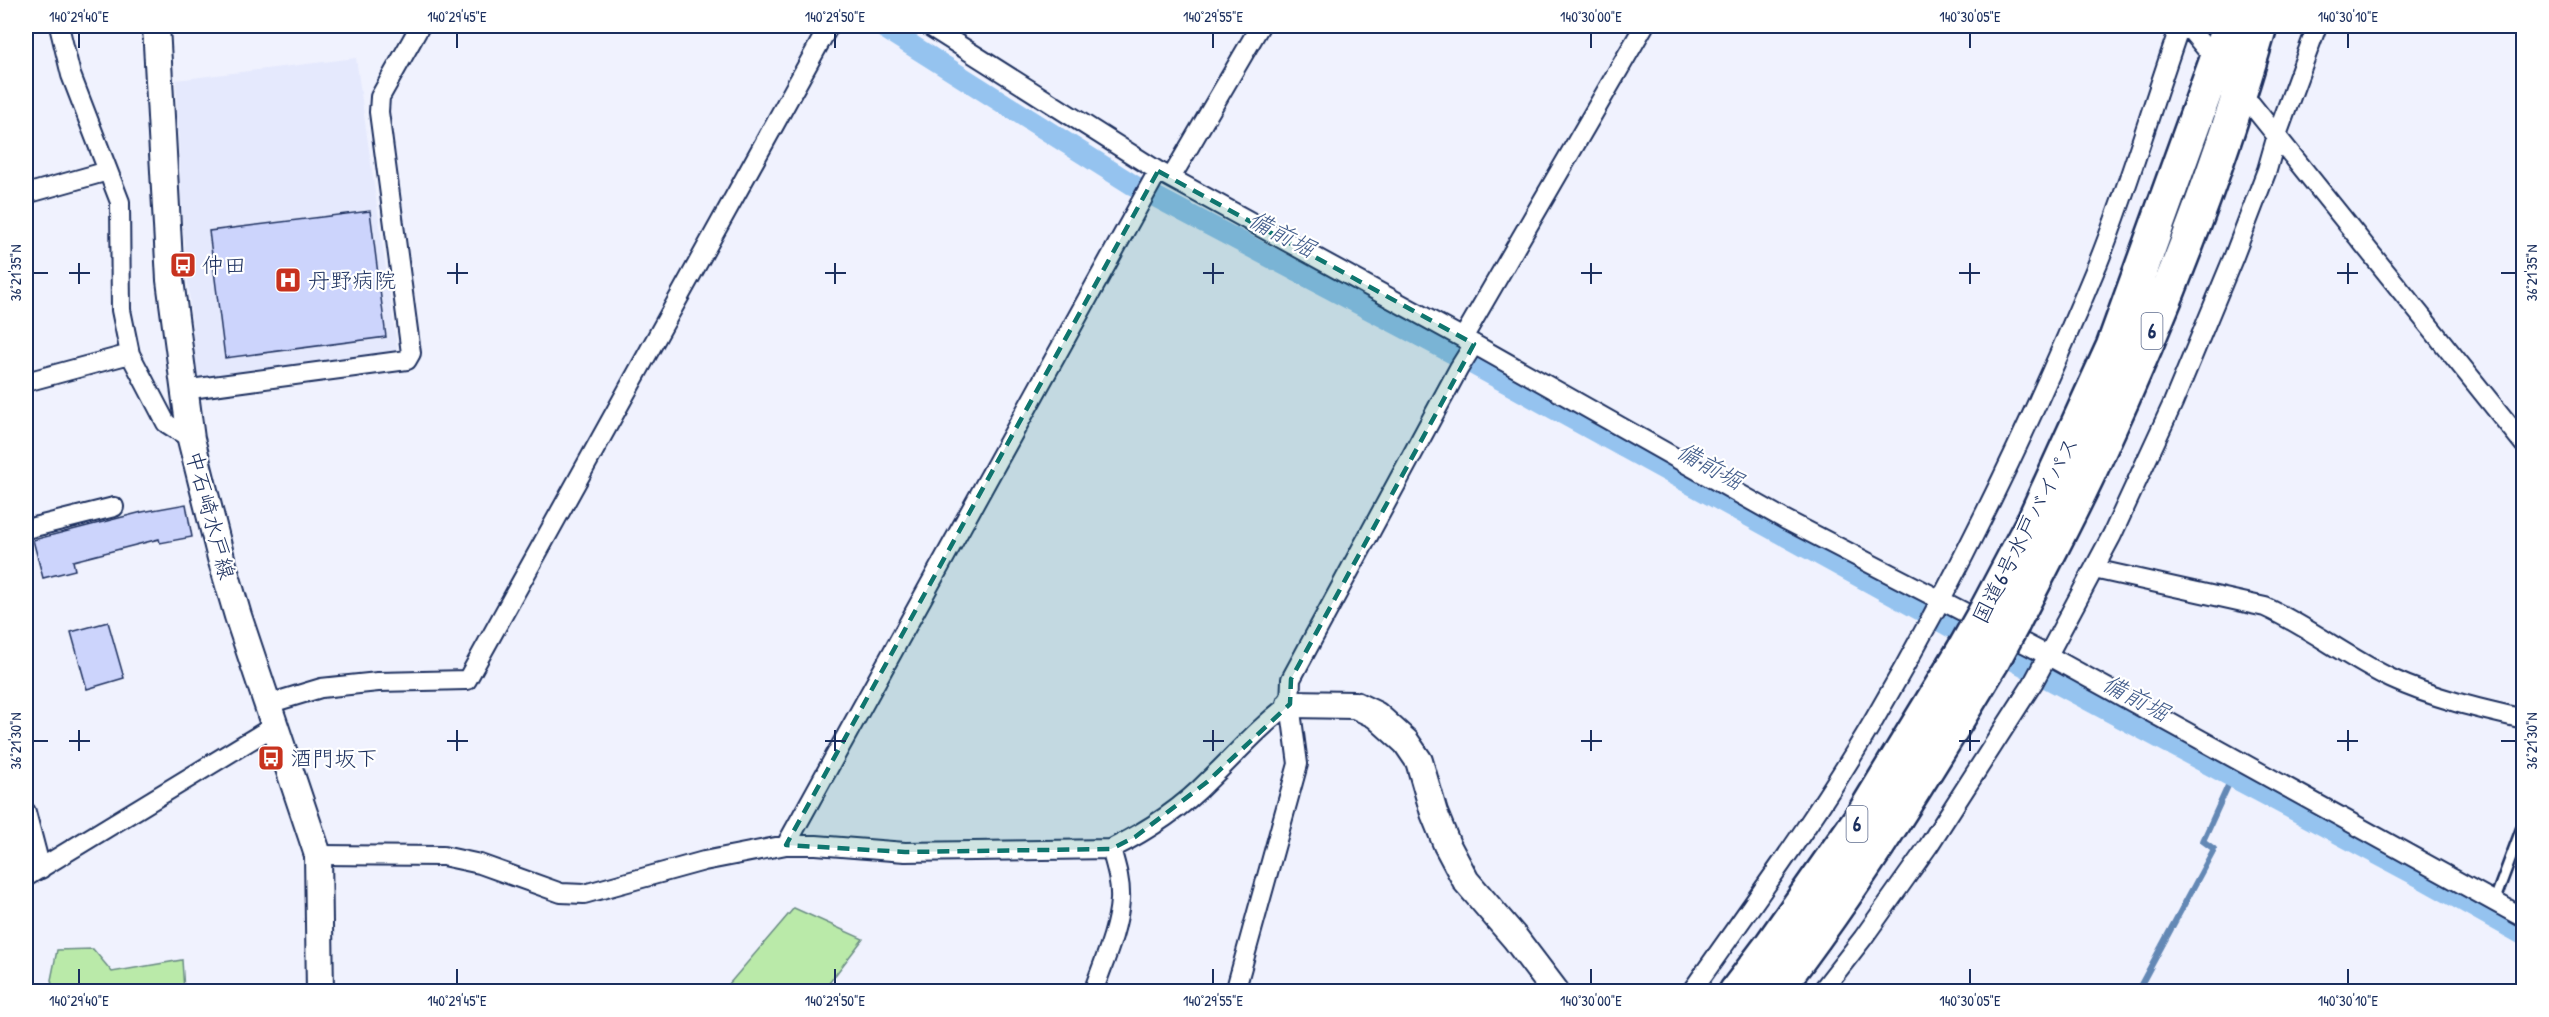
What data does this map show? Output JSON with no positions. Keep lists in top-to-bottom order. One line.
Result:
{"streets":{"highway":["6","国道6号水戸バイパス"],"main road":["中石崎水戸線"]},"water":["備前堀"],"places":{"bus stop":["仲田","酒門坂下"],"hospital":["丹野病院"]},"coordinates":["140°29'40\"E","140°29'45\"E","140°29'50\"E","140°29'55\"E","140°30'00\"E","140°30'05\"E","140°30'10\"E","36°21'35\"N","36°21'30\"N"]}
